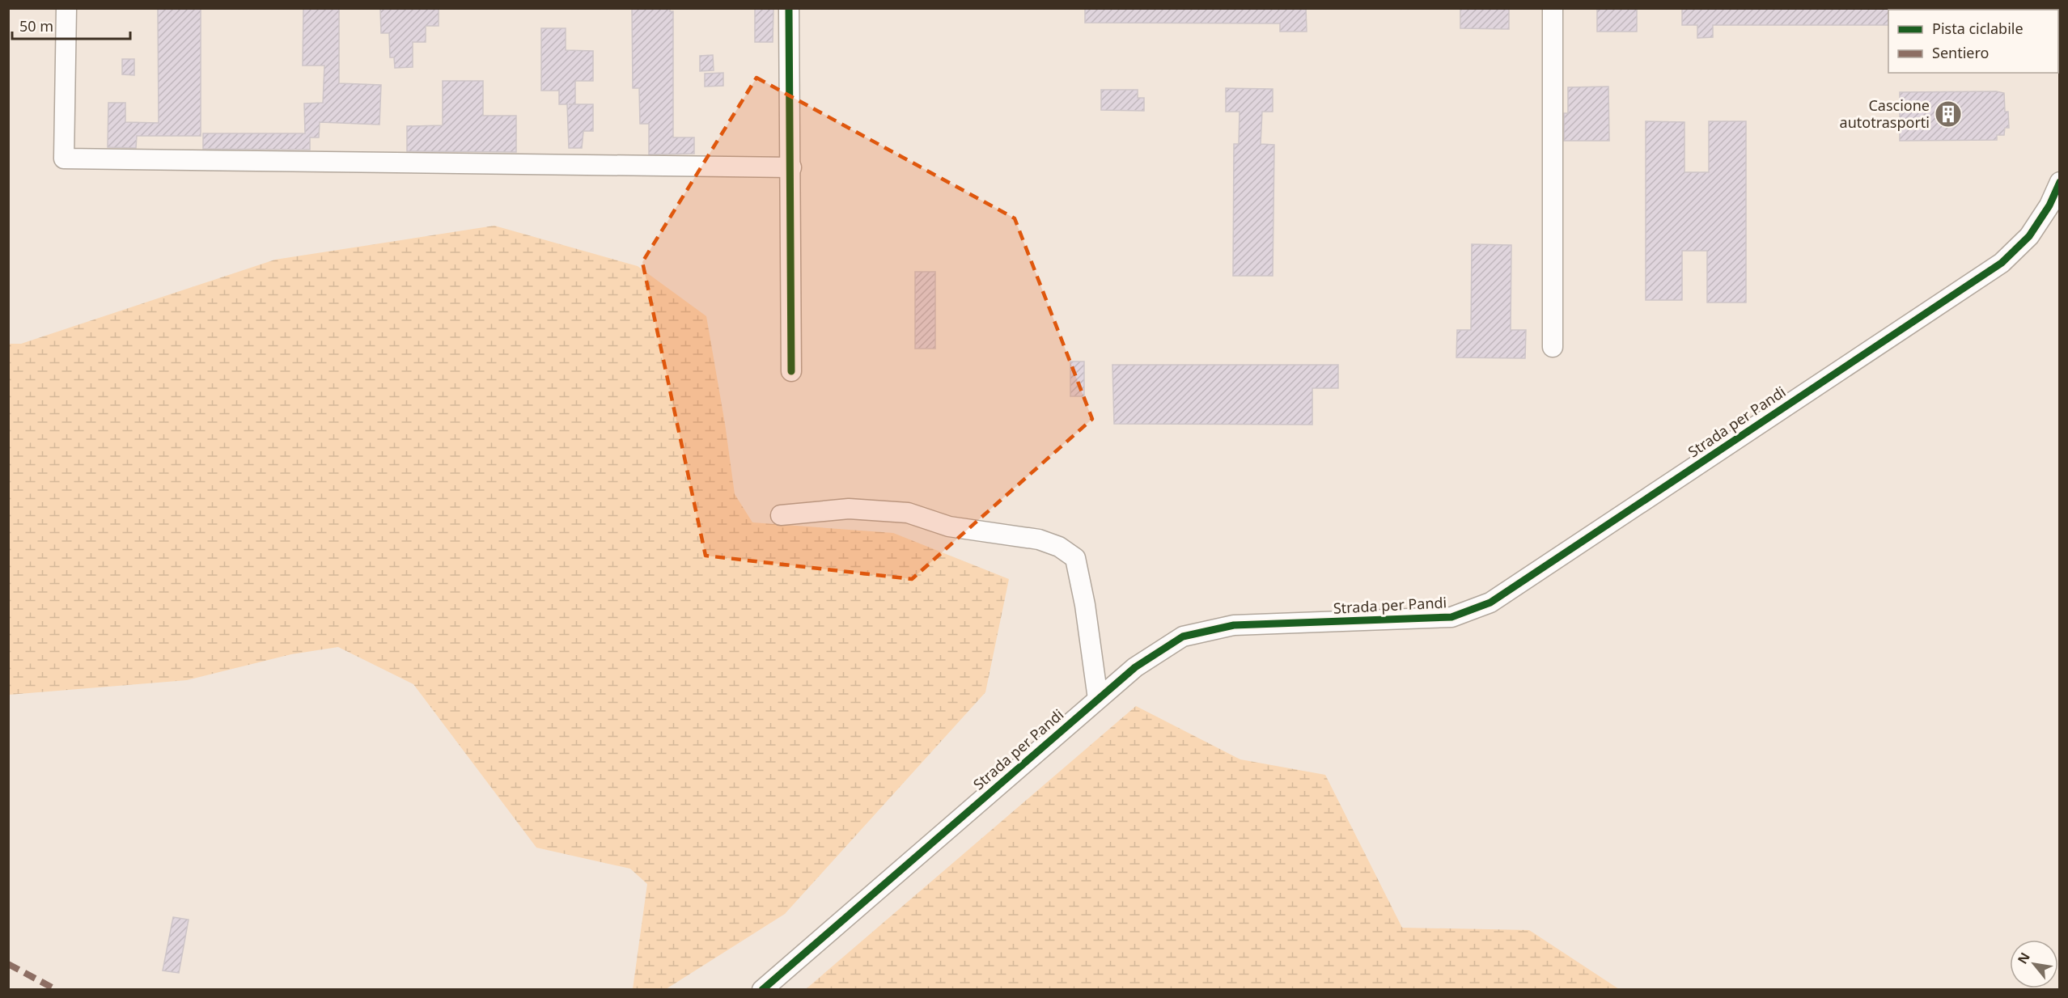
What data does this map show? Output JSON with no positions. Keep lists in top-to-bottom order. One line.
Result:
{"streets":{"street":["Strada per Pandi"]},"places":{"building":["Cascione autotrasporti"]},"legend":["Pista ciclabile","Sentiero"],"scale_bar":"50 m","north":"top left"}
